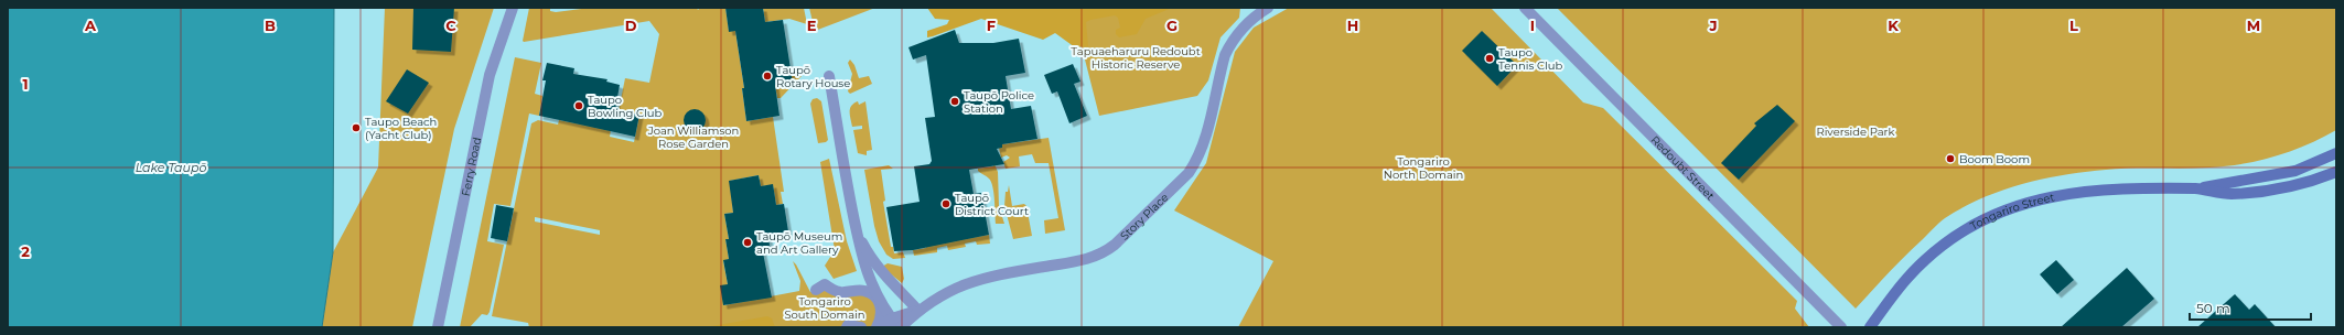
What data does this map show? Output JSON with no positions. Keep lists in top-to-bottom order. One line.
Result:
{"streets":{"main road":["Tongariro Street"],"street":["Ferry Road","Redoubt Street","Story Place"]},"water":["Lake Taupō"],"parks":["Tapuaeharuru Redoubt Historic Reserve","Joan Williamson Rose Garden","Riverside Park","Tongariro North Domain","Tongariro South Domain"],"places":["Taupo Tennis Club","Taupō Rotary House","Taupō Police Station","Taupo Bowling Club","Taupo Beach (Yacht Club)","Boom Boom","Taupō District Court","Taupō Museum and Art Gallery"],"scale_bar":"50 m","grid":{"columns":["A","B","C","D","E","F","G","H","I","J","K","L","M"],"rows":["1","2"]}}
